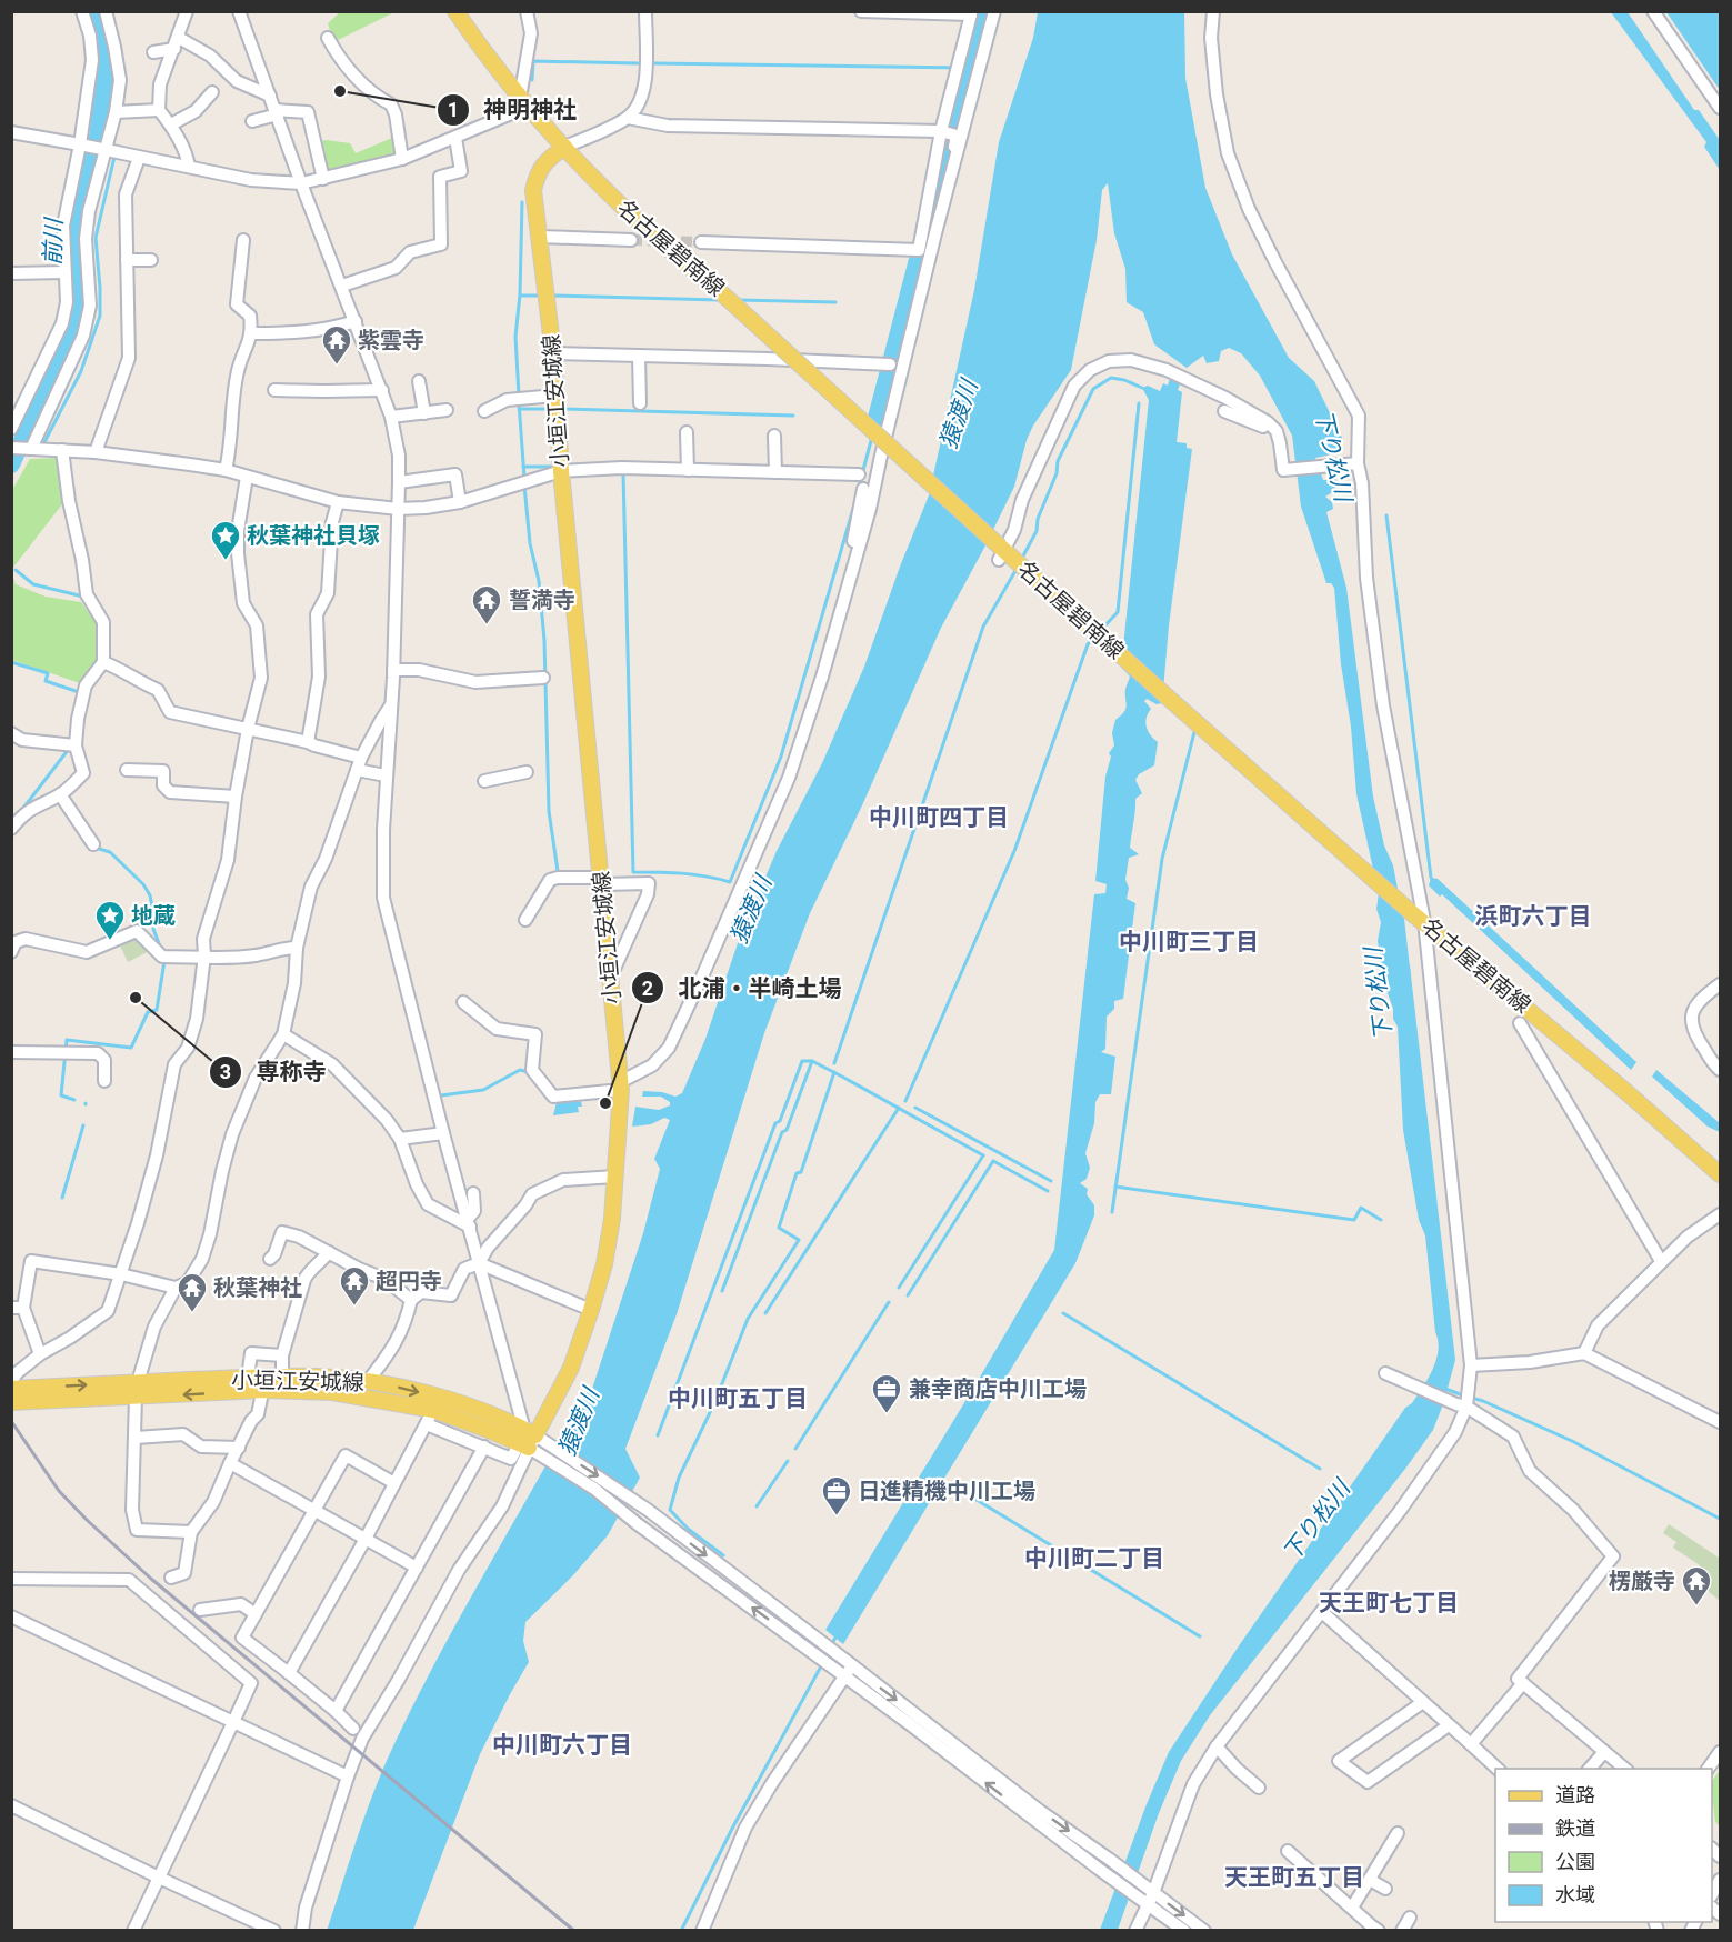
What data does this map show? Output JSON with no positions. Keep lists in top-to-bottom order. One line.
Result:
{"streets":{"main road":["名古屋碧南線","小垣江安城線"]},"crossings":[["名古屋碧南線","小垣江安城線"]],"districts":["中川町四丁目","浜町六丁目","中川町三丁目","中川町五丁目","中川町二丁目","天王町七丁目","中川町六丁目","天王町五丁目"],"water":["前川","猿渡川","下り松川"],"places":{"other":["神明神社","専称寺","北浦・半崎土場"],"temple":["紫雲寺","誓満寺","超円寺","秋葉神社","楞厳寺"],"place":["秋葉神社貝塚","地蔵"],"office":["兼幸商店中川工場","日進精機中川工場"]},"legend":["道路","鉄道","公園","水域"]}
